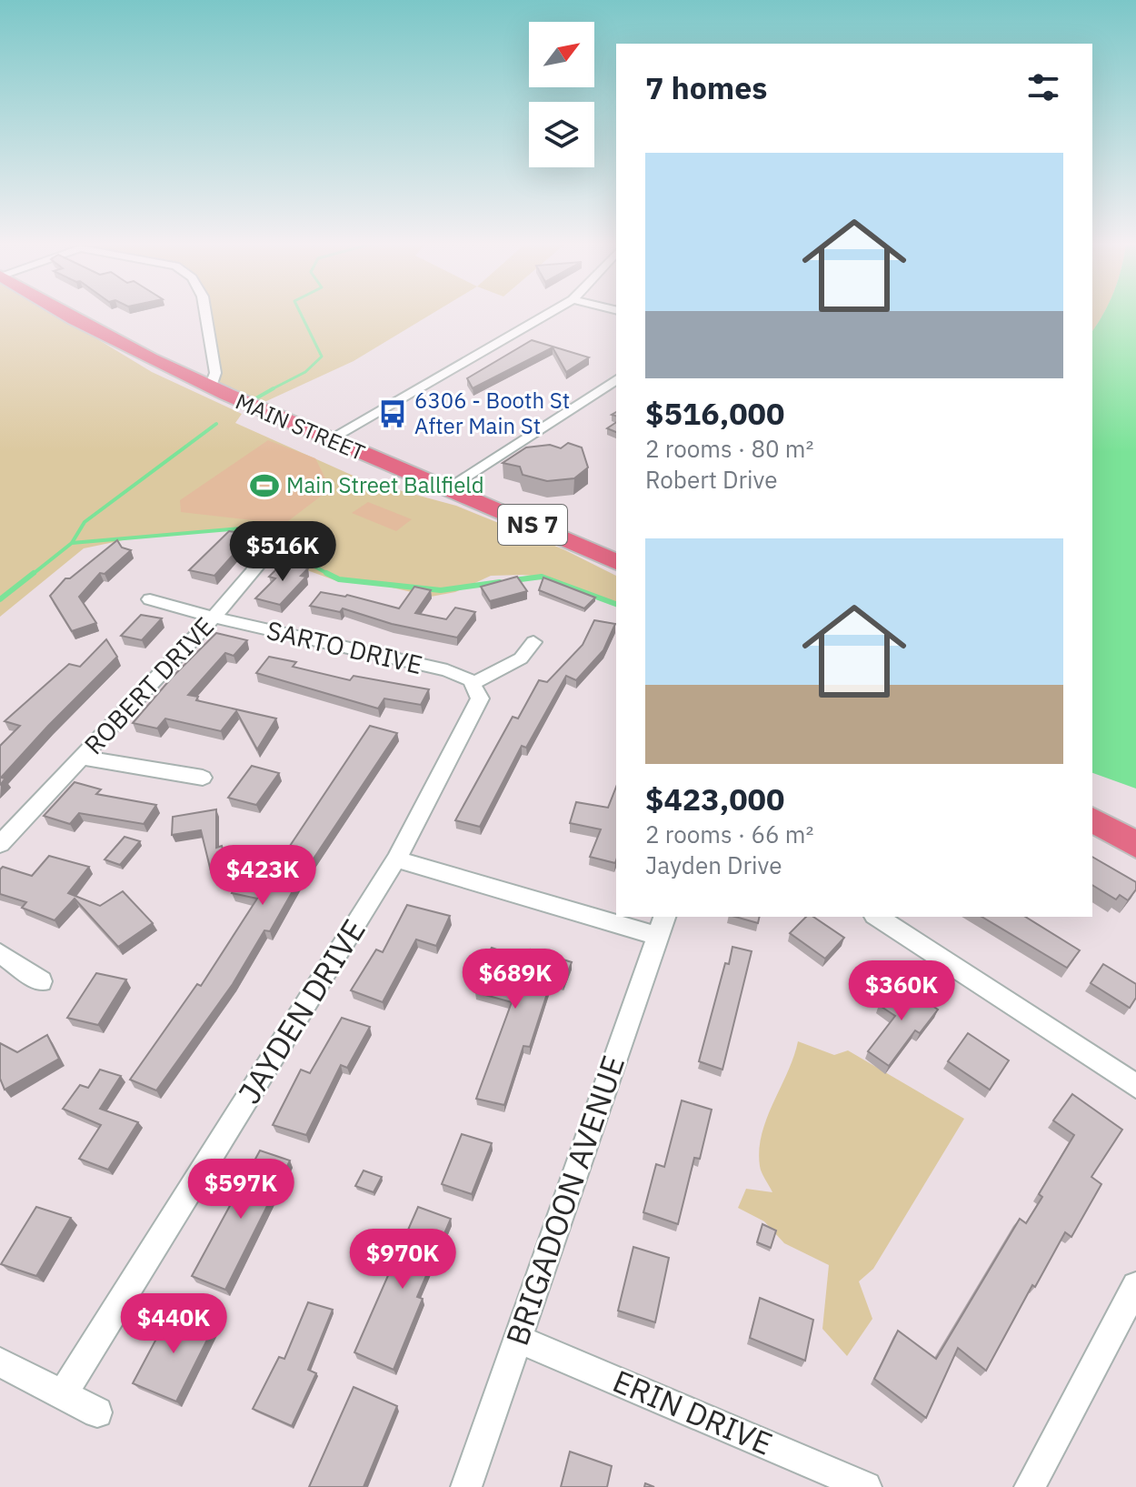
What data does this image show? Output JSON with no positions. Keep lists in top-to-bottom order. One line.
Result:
{"streets":{"main road":["MAIN STREET","NS 7"],"street":["SARTO DRIVE","ROBERT DRIVE","JAYDEN DRIVE","BRIGADOON AVENUE","ERIN DRIVE"]},"crossings":[["SARTO DRIVE","ROBERT DRIVE"],["SARTO DRIVE","JAYDEN DRIVE"],["BRIGADOON AVENUE","ERIN DRIVE"]],"places":{"bus stop":["6306 - Booth St After Main St"],"sports":["Main Street Ballfield"]},"north":"top right","page":{"heading":"7 homes","list":[{"name":"$516,000","note":"2 rooms · 80 m² · Robert Drive"},{"name":"$423,000","note":"2 rooms · 66 m² · Jayden Drive"}],"price":["$516K","$423K","$689K","$360K","$597K","$970K","$440K"]}}
